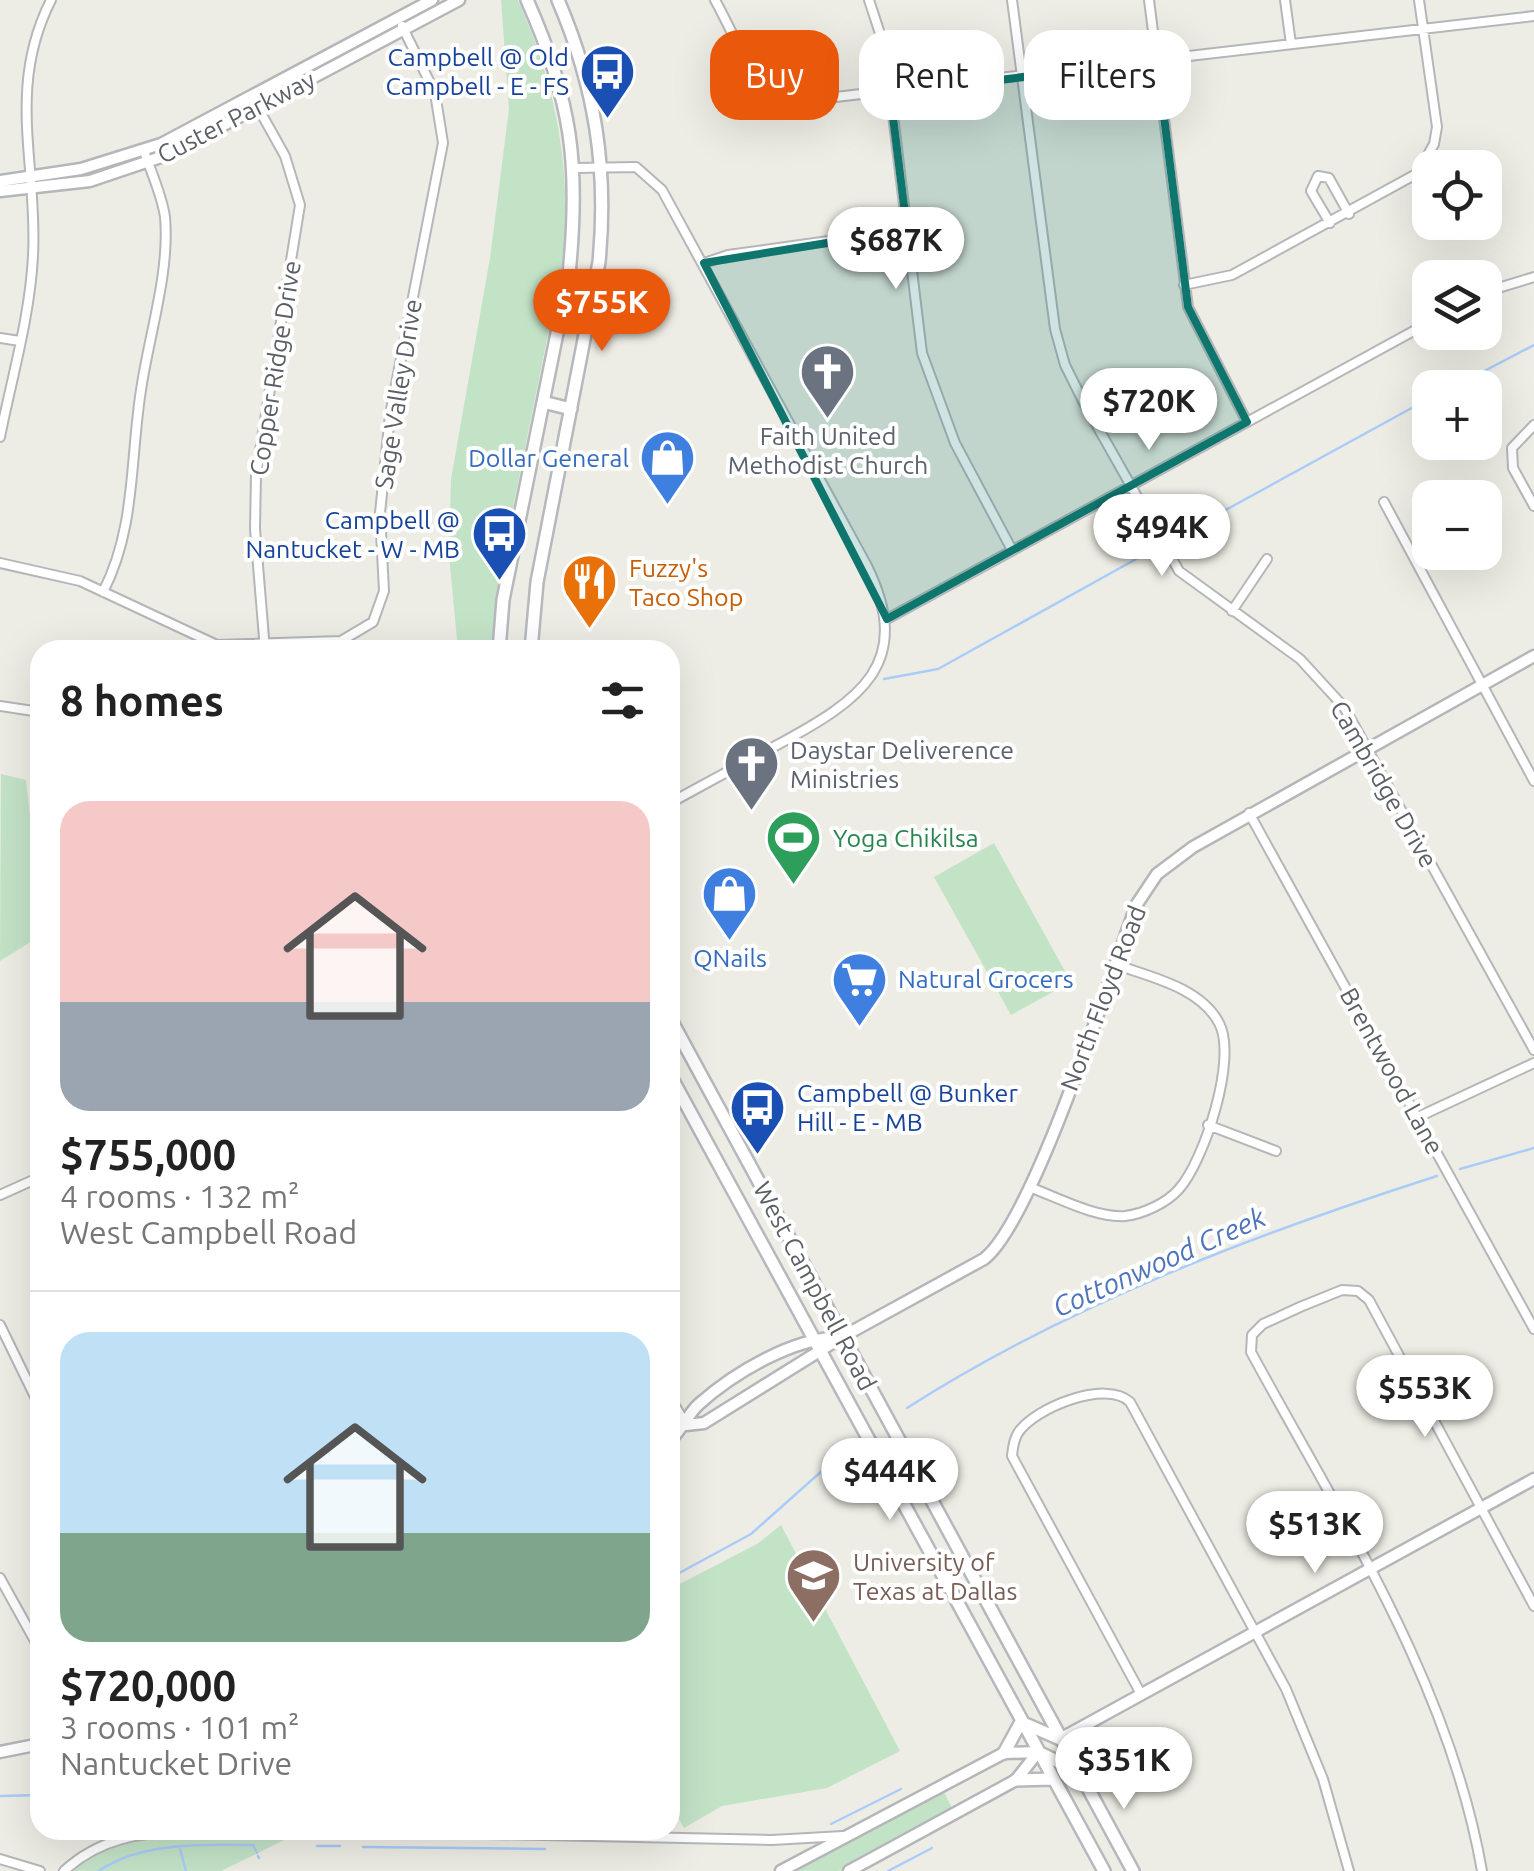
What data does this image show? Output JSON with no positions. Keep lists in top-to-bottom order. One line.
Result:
{"streets":{"main road":["West Campbell Road"],"street":["Custer Parkway","Copper Ridge Drive","Sage Valley Drive","Cambridge Drive","North Floyd Road","Brentwood Lane"]},"crossings":[["Custer Parkway","Copper Ridge Drive"],["Custer Parkway","Sage Valley Drive"],["Cambridge Drive","North Floyd Road"],["North Floyd Road","Brentwood Lane"],["North Floyd Road","West Campbell Road"]],"water":["Cottonwood Creek"],"places":{"bus stop":["Campbell @ Old Campbell - E - FS","Campbell @ Nantucket - W - MB","Campbell @ Bunker Hill - E - MB"],"church":["Faith United Methodist Church","Daystar Deliverence Ministries"],"shop":["Dollar General","QNails"],"restaurant":["Fuzzy's Taco Shop"],"sports":["Yoga Chikilsa"],"supermarket":["Natural Grocers"],"school or university":["University of Texas at Dallas"]},"page":{"chip":["Buy","Rent","Filters"],"map_buttons":["+","−"],"price":["$687K","$755K","$720K","$494K","$553K","$444K","$513K","$351K"],"heading":"8 homes","list":[{"name":"$755,000","note":"4 rooms · 132 m² · West Campbell Road"},{"name":"$720,000","note":"3 rooms · 101 m² · Nantucket Drive"}]}}
